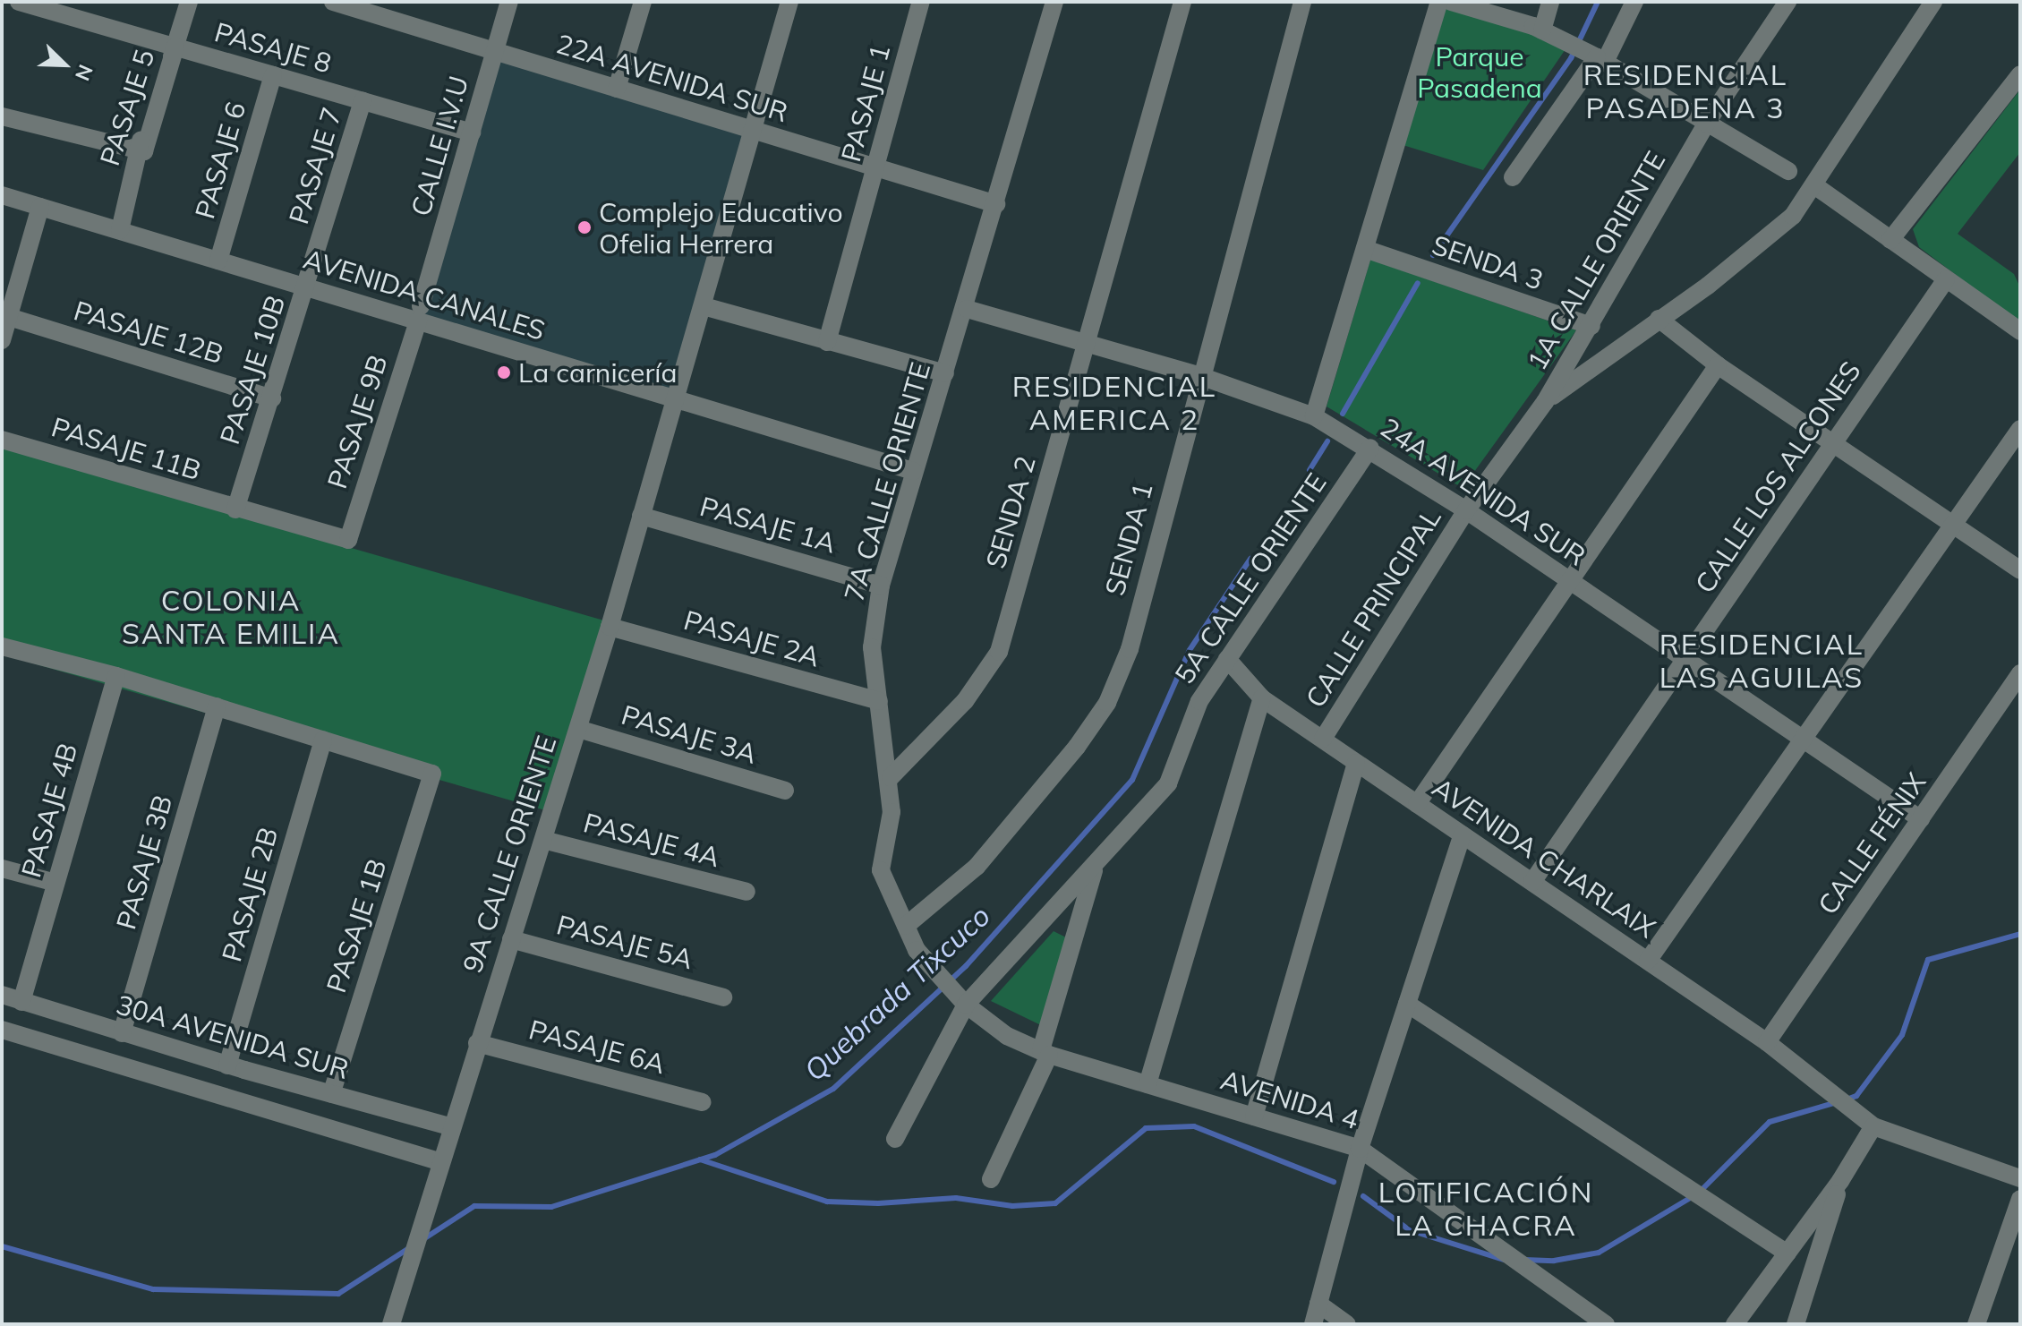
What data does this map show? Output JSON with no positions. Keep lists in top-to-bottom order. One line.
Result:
{"streets":{"street":["PASAJE 8","22A AVENIDA SUR","PASAJE 1","PASAJE 5","CALLE I.V.U","PASAJE 6","PASAJE 7","1A CALLE ORIENTE","SENDA 3","AVENIDA CANALES","PASAJE 12B","PASAJE 10B","PASAJE 9B","PASAJE 11B","CALLE LOS ALCONES","7A CALLE ORIENTE","24A AVENIDA SUR","SENDA 2","PASAJE 1A","SENDA 1","5A CALLE ORIENTE","CALLE PRINCIPAL","PASAJE 2A","PASAJE 3A","PASAJE 4B","PASAJE 4A","CALLE FÉNIX","9A CALLE ORIENTE","AVENIDA CHARLAIX","PASAJE 3B","PASAJE 2B","PASAJE 1B","PASAJE 5A","30A AVENIDA SUR","PASAJE 6A","AVENIDA 4"]},"crossings":[["PASAJE 8","PASAJE 5"],["PASAJE 8","CALLE I.V.U"],["PASAJE 8","PASAJE 6"],["PASAJE 8","PASAJE 7"],["22A AVENIDA SUR","PASAJE 1"],["22A AVENIDA SUR","CALLE I.V.U"],["22A AVENIDA SUR","7A CALLE ORIENTE"],["22A AVENIDA SUR","9A CALLE ORIENTE"],["PASAJE 5","AVENIDA CANALES"],["CALLE I.V.U","AVENIDA CANALES"],["CALLE I.V.U","PASAJE 9B"],["PASAJE 6","AVENIDA CANALES"],["PASAJE 7","AVENIDA CANALES"],["PASAJE 7","PASAJE 10B"],["1A CALLE ORIENTE","SENDA 3"],["1A CALLE ORIENTE","CALLE PRINCIPAL"],["AVENIDA CANALES","PASAJE 10B"],["AVENIDA CANALES","PASAJE 9B"],["AVENIDA CANALES","7A CALLE ORIENTE"],["AVENIDA CANALES","9A CALLE ORIENTE"],["PASAJE 12B","PASAJE 10B"],["PASAJE 10B","PASAJE 11B"],["PASAJE 9B","PASAJE 11B"],["CALLE LOS ALCONES","24A AVENIDA SUR"],["CALLE LOS ALCONES","AVENIDA CHARLAIX"],["7A CALLE ORIENTE","24A AVENIDA SUR"],["7A CALLE ORIENTE","SENDA 2"],["7A CALLE ORIENTE","PASAJE 1A"],["7A CALLE ORIENTE","SENDA 1"],["7A CALLE ORIENTE","5A CALLE ORIENTE"],["7A CALLE ORIENTE","PASAJE 2A"],["7A CALLE ORIENTE","AVENIDA 4"],["24A AVENIDA SUR","SENDA 2"],["24A AVENIDA SUR","SENDA 1"],["24A AVENIDA SUR","5A CALLE ORIENTE"],["24A AVENIDA SUR","CALLE PRINCIPAL"],["24A AVENIDA SUR","CALLE FÉNIX"],["PASAJE 1A","9A CALLE ORIENTE"],["5A CALLE ORIENTE","AVENIDA CHARLAIX"],["5A CALLE ORIENTE","AVENIDA 4"],["CALLE PRINCIPAL","AVENIDA CHARLAIX"],["PASAJE 2A","9A CALLE ORIENTE"],["PASAJE 3A","9A CALLE ORIENTE"],["PASAJE 4B","30A AVENIDA SUR"],["PASAJE 4A","9A CALLE ORIENTE"],["CALLE FÉNIX","AVENIDA CHARLAIX"],["9A CALLE ORIENTE","PASAJE 5A"],["9A CALLE ORIENTE","30A AVENIDA SUR"],["9A CALLE ORIENTE","PASAJE 6A"],["PASAJE 3B","30A AVENIDA SUR"],["PASAJE 2B","PASAJE 1B"],["PASAJE 2B","30A AVENIDA SUR"],["PASAJE 1B","30A AVENIDA SUR"]],"districts":["RESIDENCIAL PASADENA 3","RESIDENCIAL AMERICA 2","COLONIA SANTA EMILIA","RESIDENCIAL LAS AGUILAS","LOTIFICACIÓN LA CHACRA"],"water":["Quebrada Tixcuco"],"parks":["Parque Pasadena"],"places":["Complejo Educativo Ofelia Herrera","La carnicería"],"north":"bottom right"}
